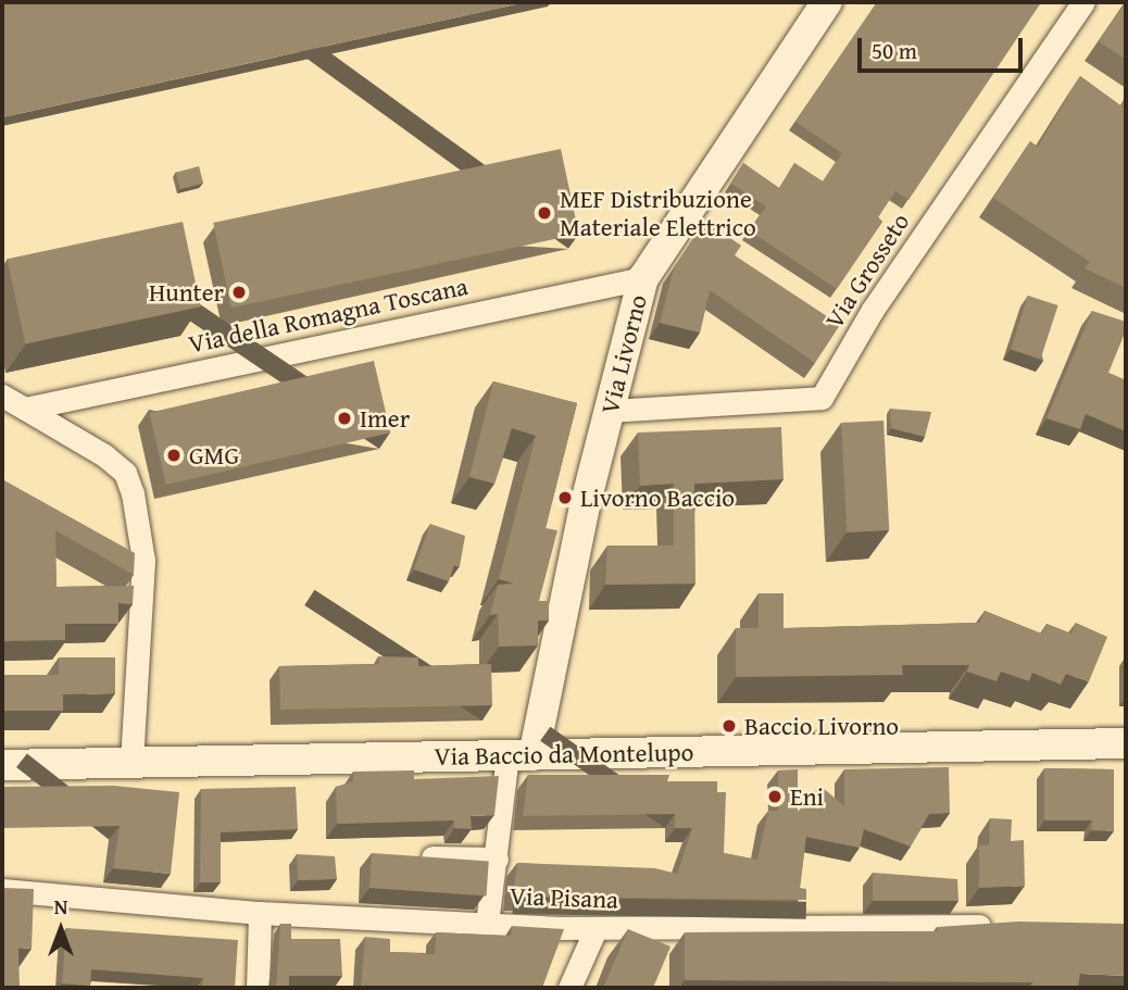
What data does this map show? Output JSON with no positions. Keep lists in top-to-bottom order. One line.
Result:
{"streets":{"street":["Via Grosseto","Via della Romagna Toscana","Via Livorno","Via Baccio da Montelupo","Via Pisana"]},"crossings":[["Via Grosseto","Via Livorno"],["Via della Romagna Toscana","Via Livorno"],["Via Livorno","Via Baccio da Montelupo"]],"places":["MEF Distribuzione Materiale Elettrico","Hunter","Imer","GMG","Livorno Baccio","Baccio Livorno","Eni"],"scale_bar":"50 m","north":"top"}
